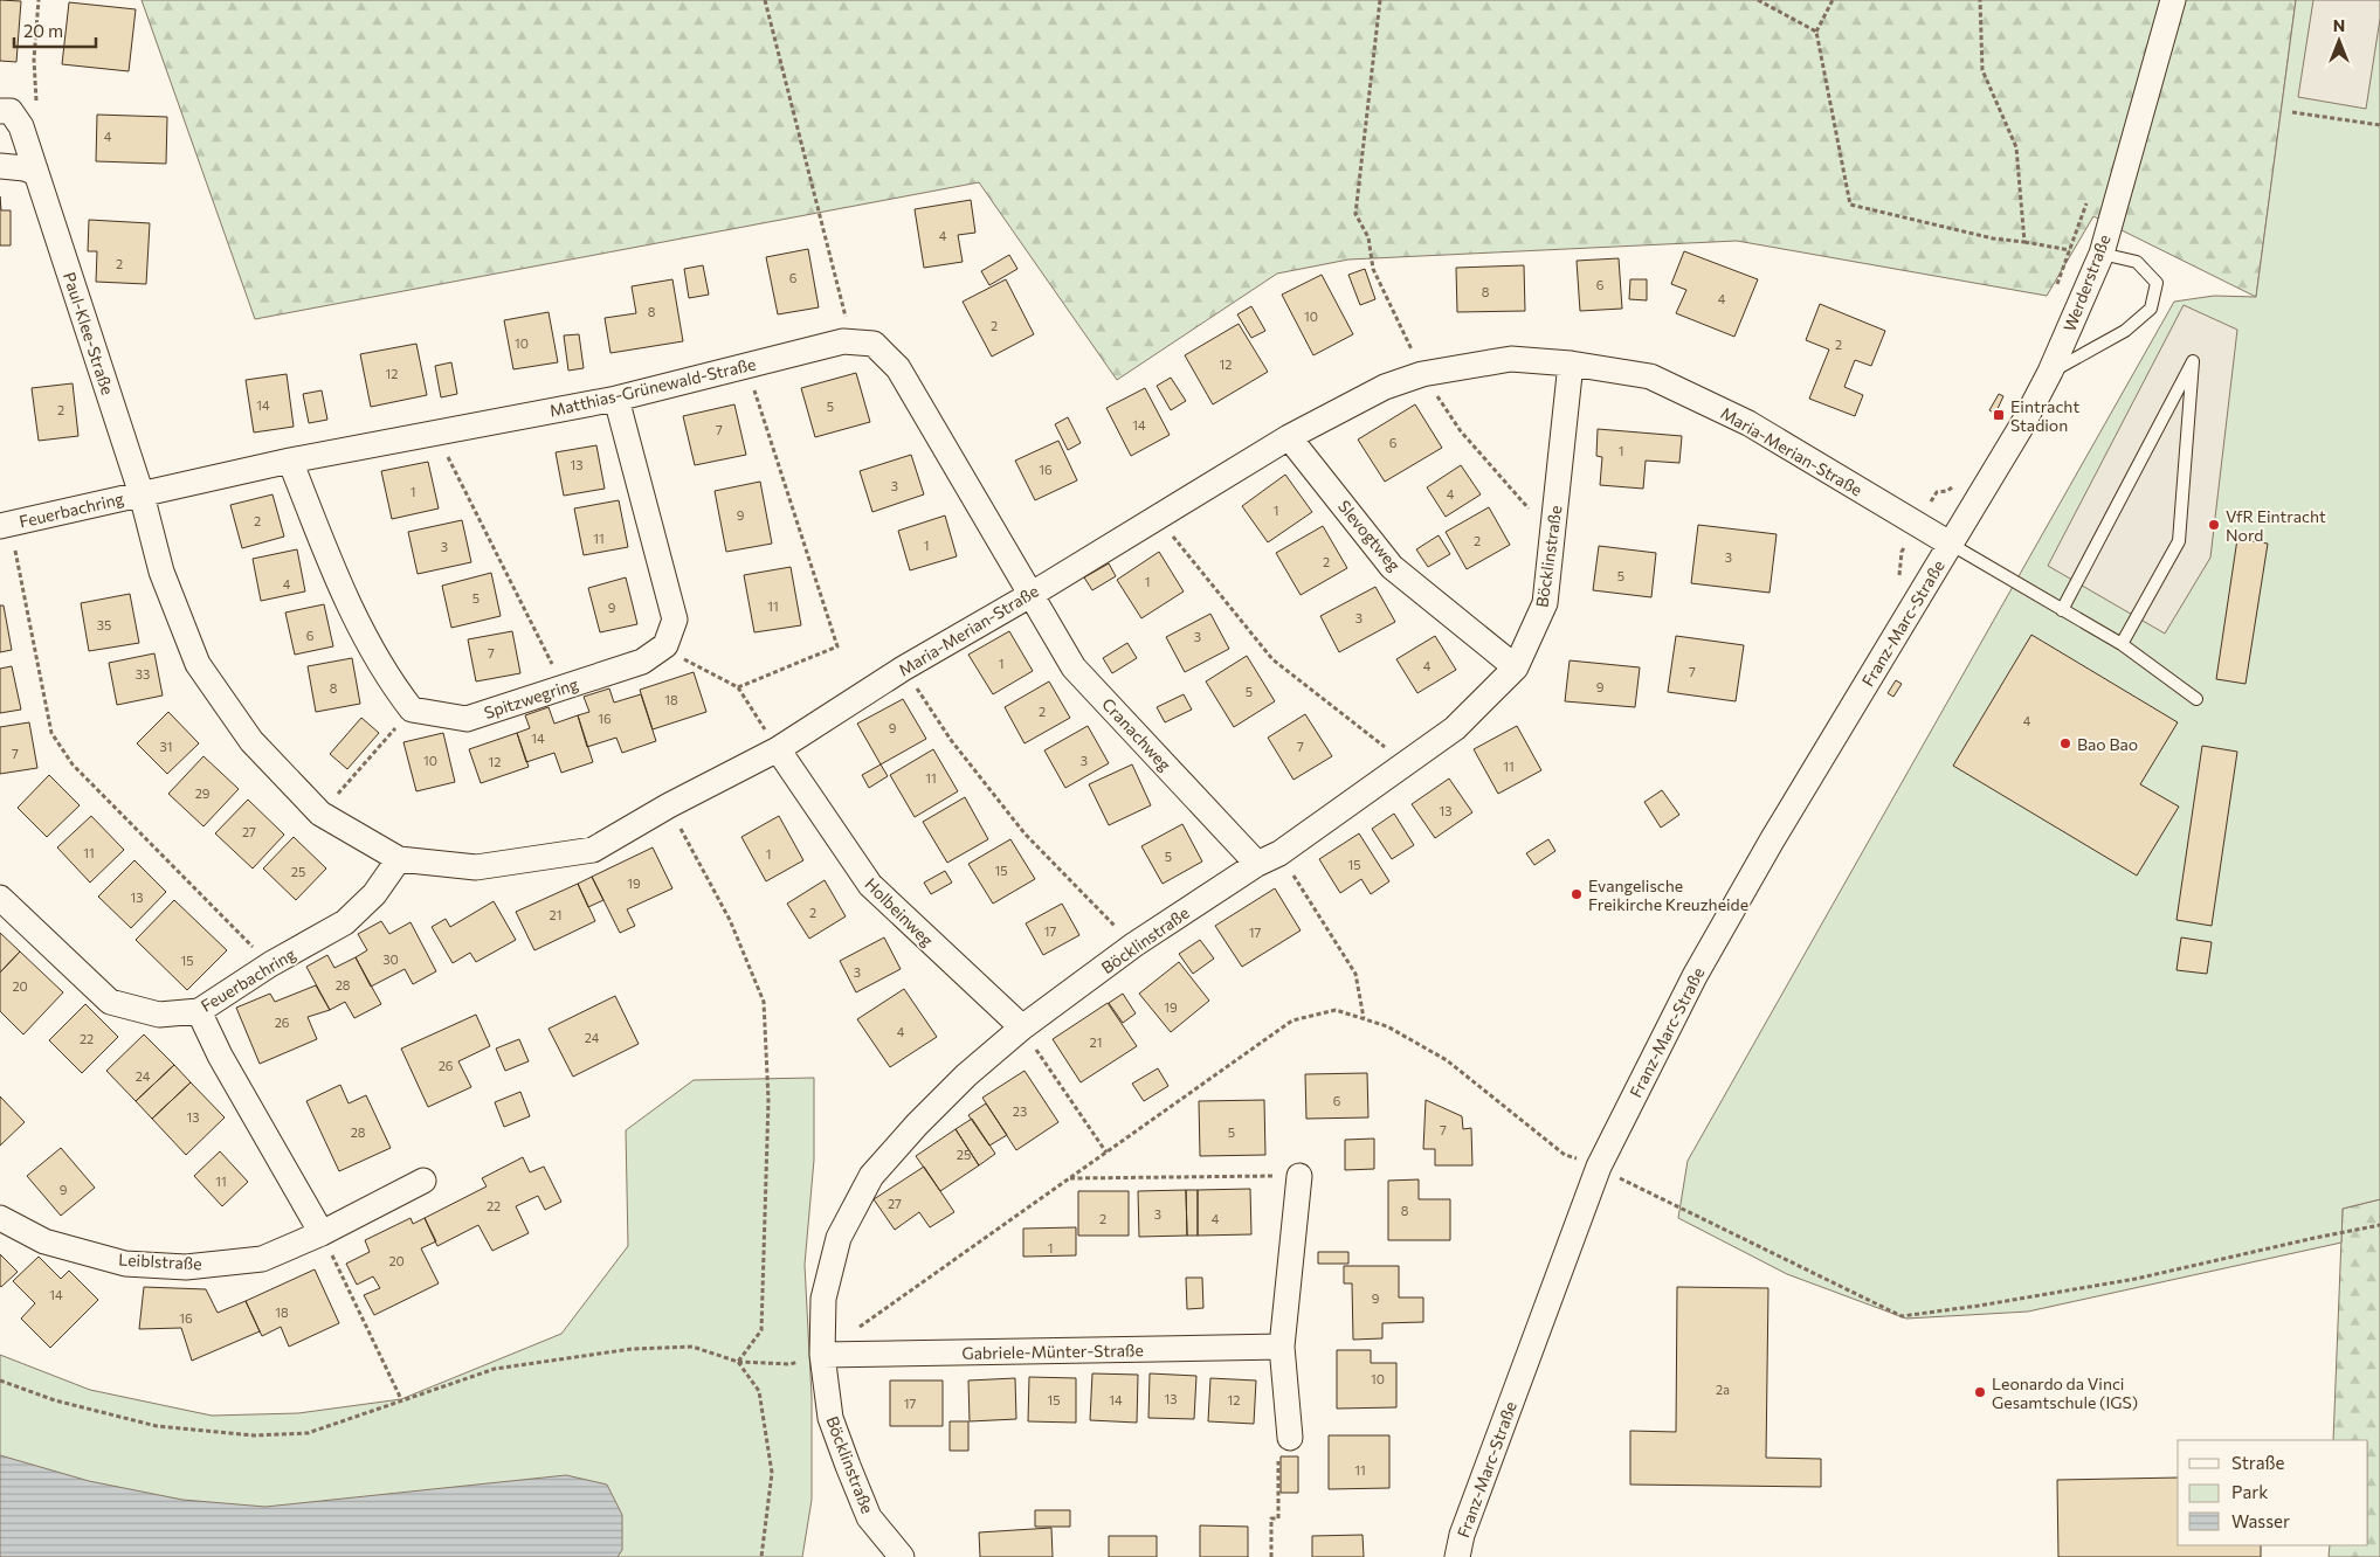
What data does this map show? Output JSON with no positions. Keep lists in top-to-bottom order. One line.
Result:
{"streets":{"street":["Werderstraße","Paul-Klee-Straße","Matthias-Grünewald-Straße","Maria-Merian-Straße","Feuerbachring","Slevogtweg","Böcklinstraße","Franz-Marc-Straße","Spitzwegring","Cranachweg","Holbeinweg","Leiblstraße","Gabriele-Münter-Straße"]},"crossings":[["Werderstraße","Maria-Merian-Straße"],["Werderstraße","Franz-Marc-Straße"],["Paul-Klee-Straße","Matthias-Grünewald-Straße"],["Paul-Klee-Straße","Maria-Merian-Straße"],["Paul-Klee-Straße","Feuerbachring"],["Matthias-Grünewald-Straße","Maria-Merian-Straße"],["Matthias-Grünewald-Straße","Feuerbachring"],["Matthias-Grünewald-Straße","Cranachweg"],["Maria-Merian-Straße","Feuerbachring"],["Maria-Merian-Straße","Slevogtweg"],["Maria-Merian-Straße","Böcklinstraße"],["Maria-Merian-Straße","Franz-Marc-Straße"],["Maria-Merian-Straße","Cranachweg"],["Maria-Merian-Straße","Holbeinweg"],["Slevogtweg","Böcklinstraße"],["Böcklinstraße","Cranachweg"],["Böcklinstraße","Holbeinweg"],["Böcklinstraße","Gabriele-Münter-Straße"]],"places":{"transit":["Eintracht Stadion"],"other":["VfR Eintracht Nord","Bao Bao","Evangelische Freikirche Kreuzheide","Leonardo da Vinci Gesamtschule (IGS)"]},"house_numbers":["4","4","2","6","6","8","4","8","10","2","10","2","12","12","14","5","2","14","7","6","1","13","16","3","1","4","1","9","2","11","2","1","3","3","2","5","1","4","5","11","9","3","35","6","3","7","1","4","7","33","9","8","5","18","2","16","4","9","14","31","7","7","10","3","12","11","11","29","13","27","11","1","5","15","15","25","19","13","2","21","17","17","30","15","3","28","20","19","26","4","24","22","21","26","24","6","23","13","7","28","5","25","11","9","27","22","8","3","2","4","1","20","14","9","18","16","10","2a","13","15","14","12","17","11"],"legend":["Straße","Park","Wasser"],"scale_bar":"20 m","north":"top"}
